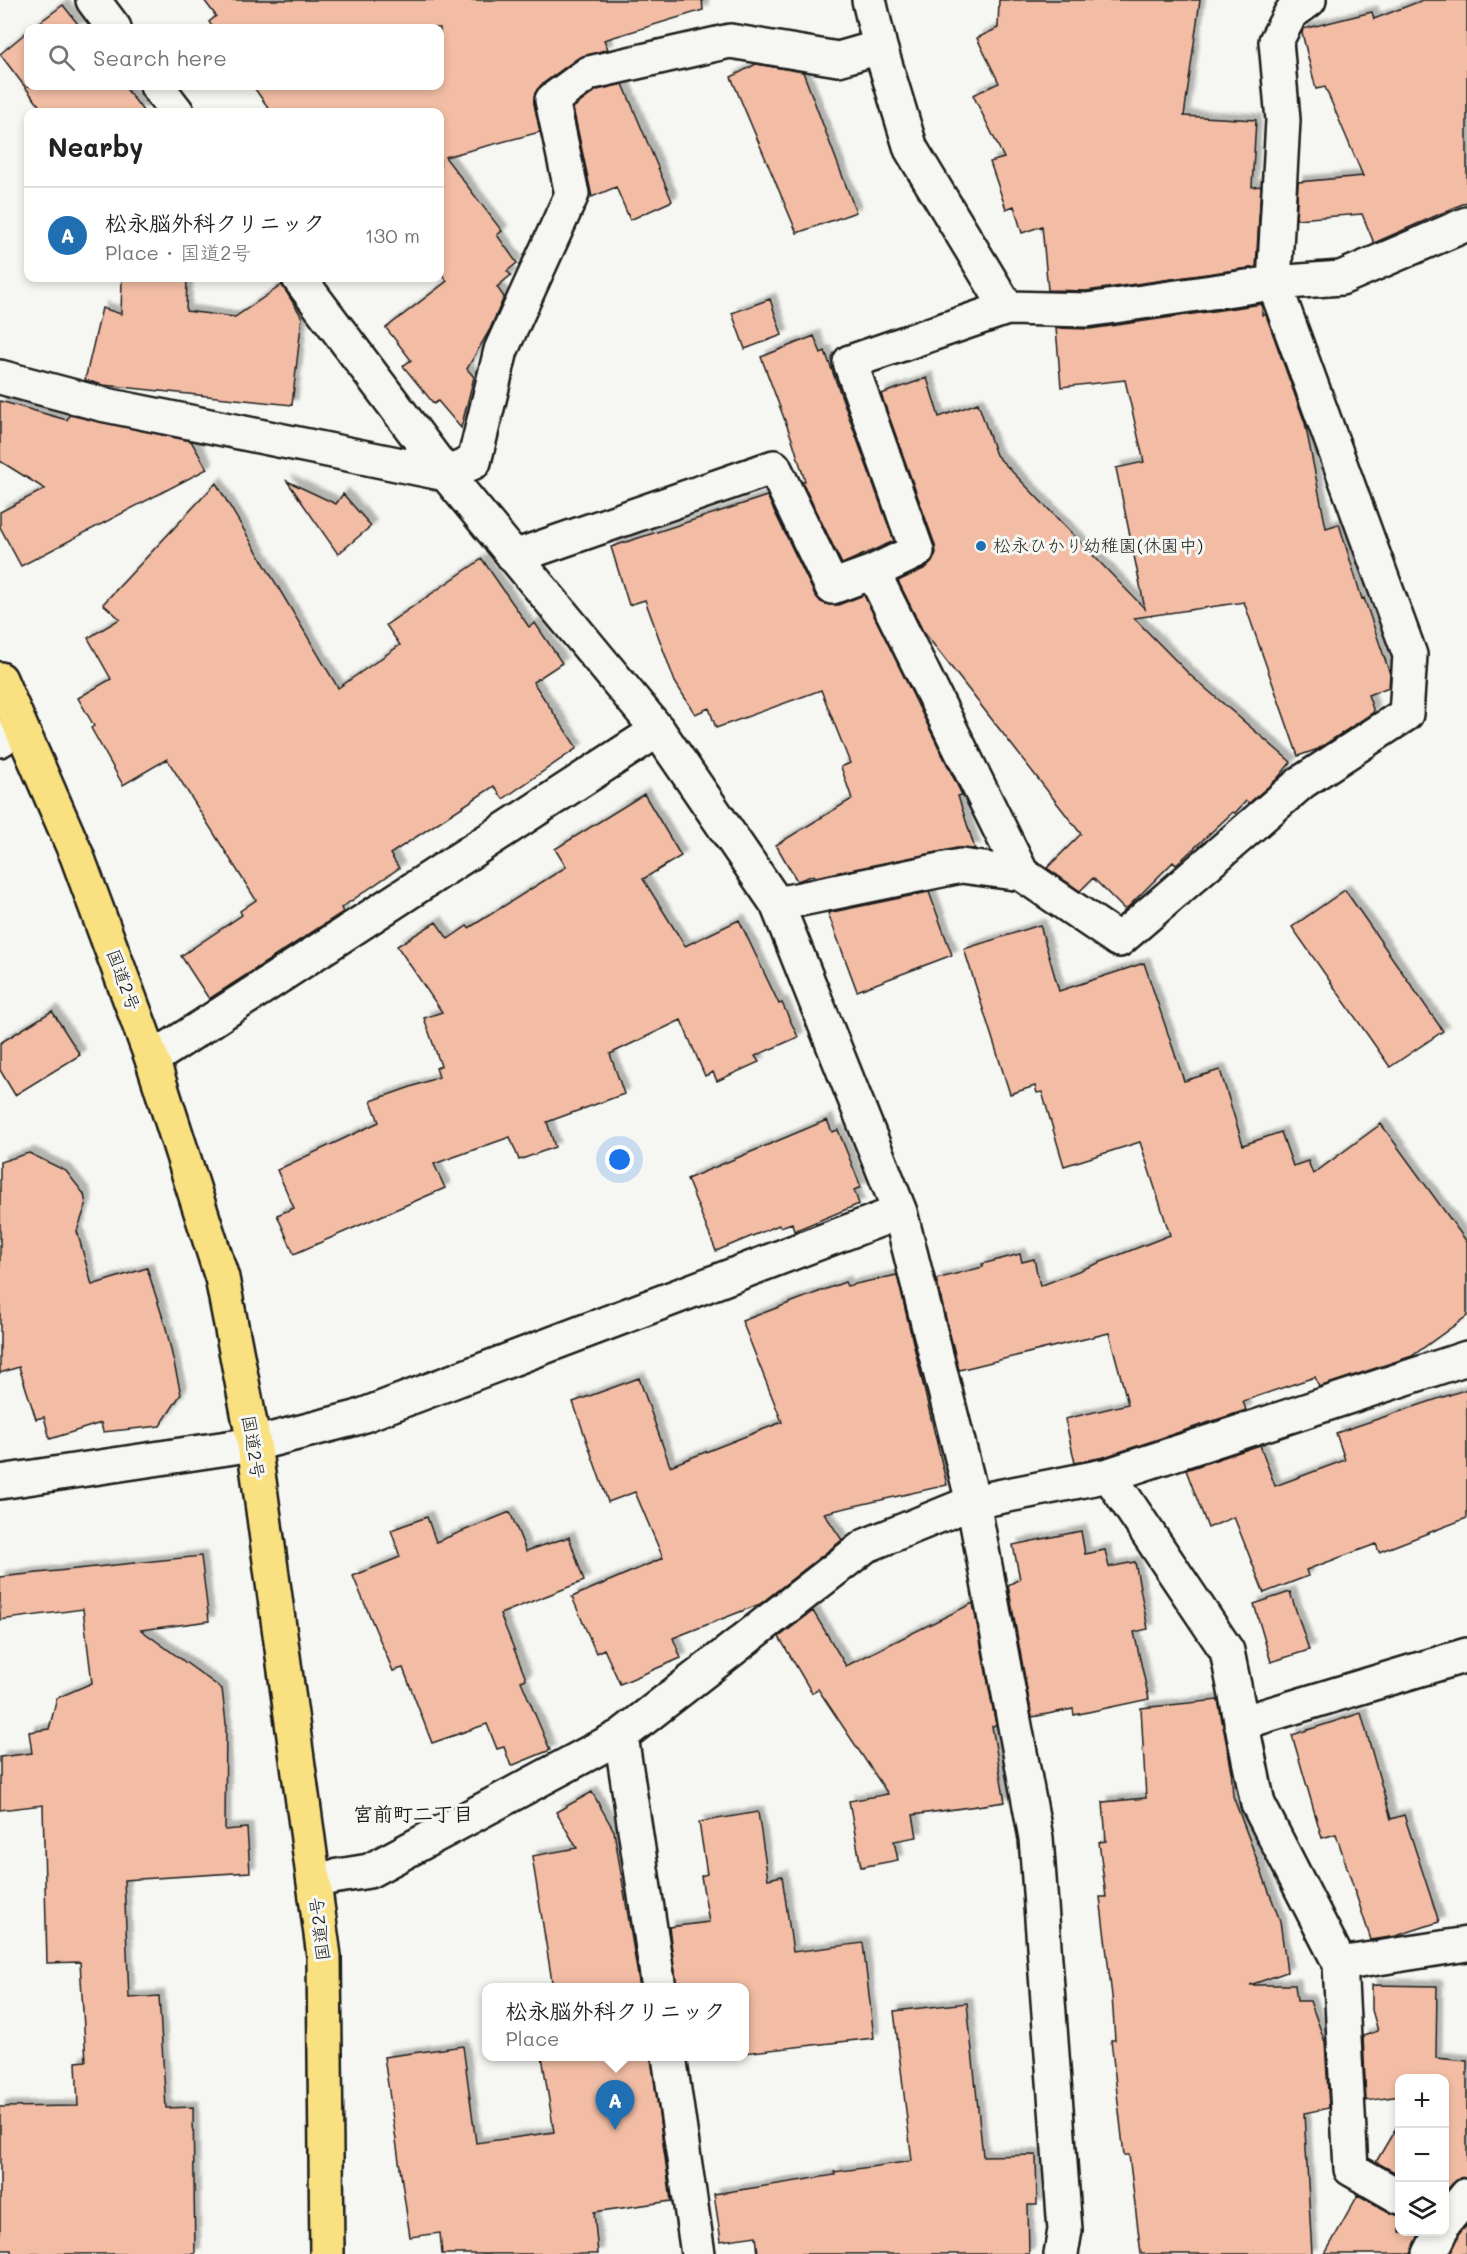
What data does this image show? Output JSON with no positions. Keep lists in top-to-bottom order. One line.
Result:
{"streets":{"highway":["国道2号"]},"districts":["宮前町二丁目"],"places":["松永ひかり幼稚園(休園中)"],"page":{"search":"Search here","heading":"Nearby","list":[{"mark":"A","name":"松永脳外科クリニック","note":"Place · 国道2号","value":"130 m"}],"popup":["松永脳外科クリニック","Place"],"map_buttons":["+","−"],"pins":"A"}}
